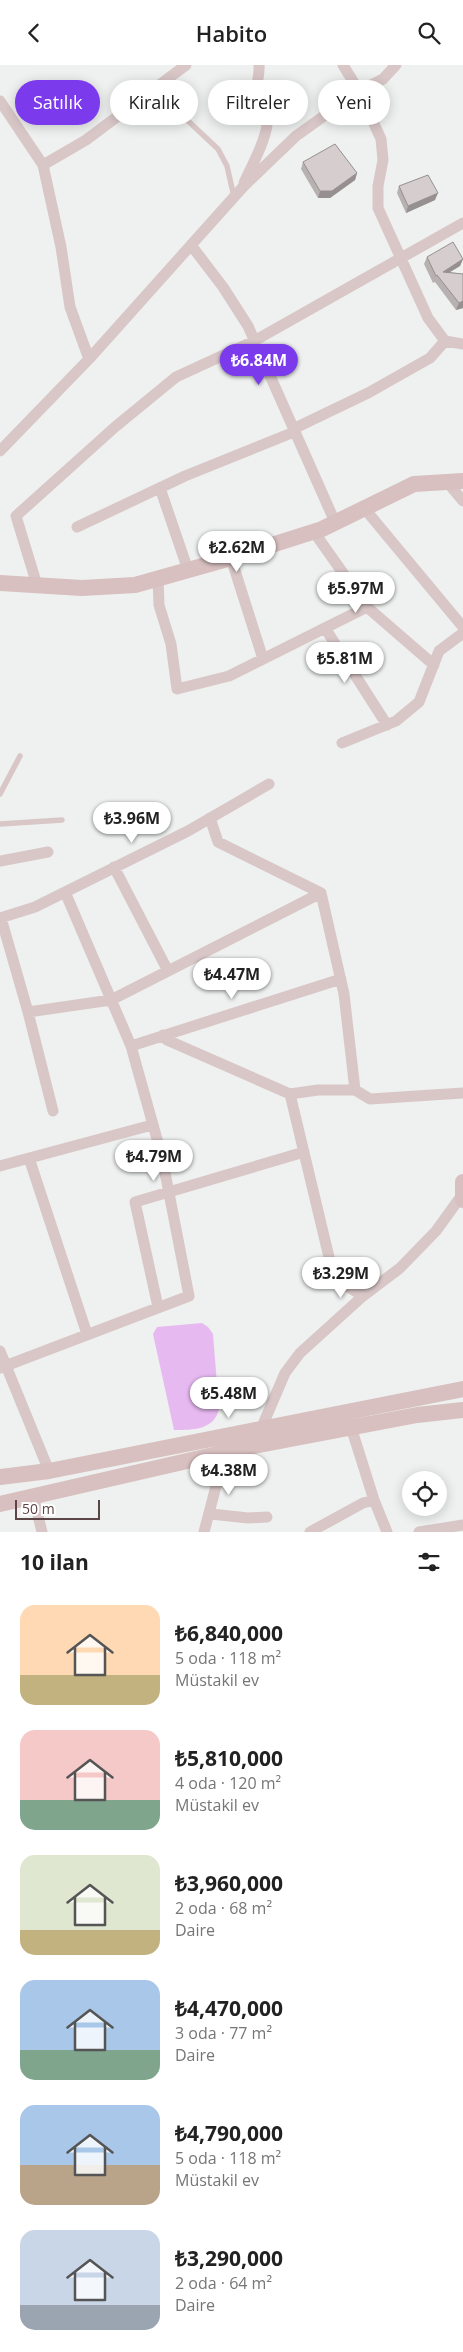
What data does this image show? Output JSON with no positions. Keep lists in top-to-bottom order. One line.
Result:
{"scale_bar":"50 m","page":{"header":"Habito","chip":["Satılık","Kiralık","Filtreler","Yeni"],"price":["₺6.84M","₺2.62M","₺5.97M","₺5.81M","₺3.96M","₺4.47M","₺4.79M","₺3.29M","₺5.48M","₺4.38M"],"scale":"50 m","heading":"10 ilan","list":[{"name":"₺6,840,000","note":"5 oda · 118 m² · Müstakil ev"},{"name":"₺5,810,000","note":"4 oda · 120 m² · Müstakil ev"},{"name":"₺3,960,000","note":"2 oda · 68 m² · Daire"},{"name":"₺4,470,000","note":"3 oda · 77 m² · Daire"},{"name":"₺4,790,000","note":"5 oda · 118 m² · Müstakil ev"},{"name":"₺3,290,000","note":"2 oda · 64 m² · Daire"}]}}
